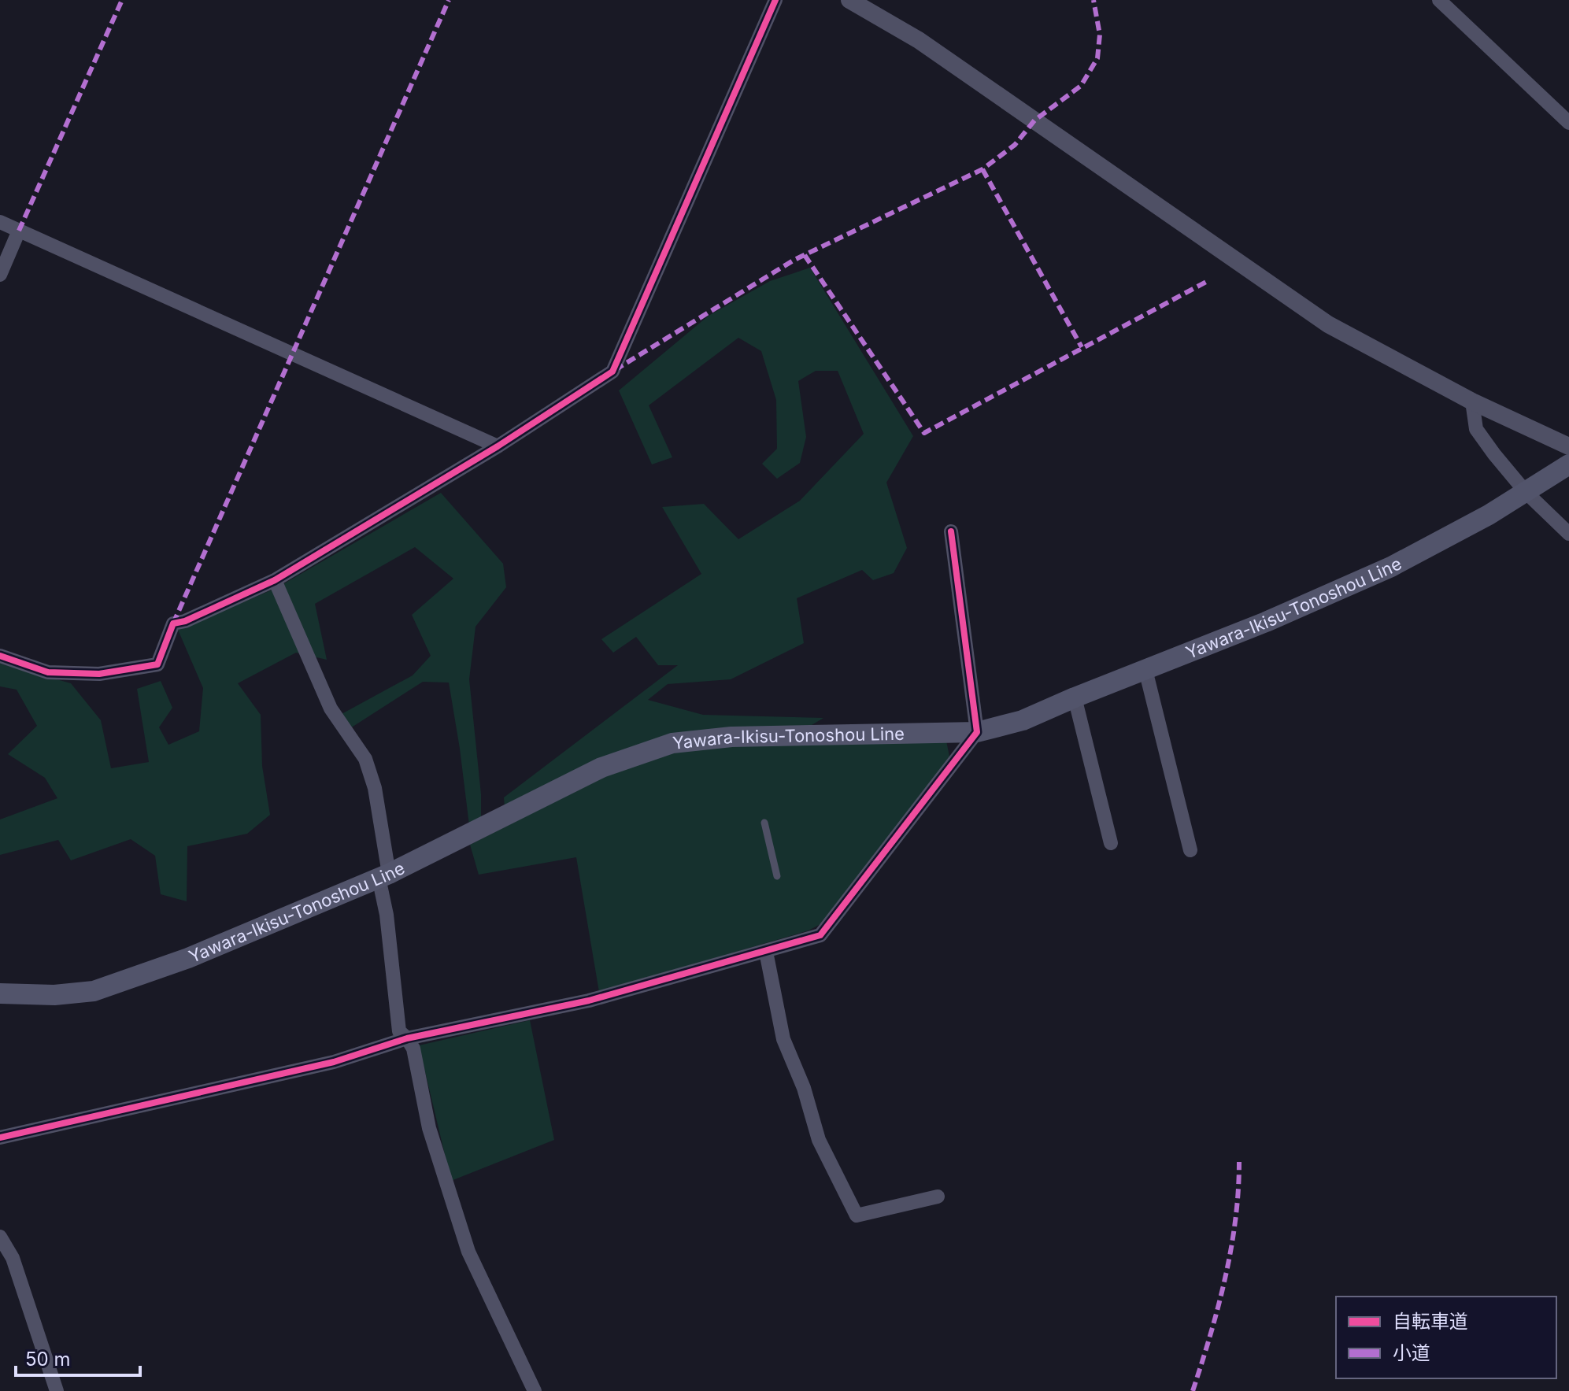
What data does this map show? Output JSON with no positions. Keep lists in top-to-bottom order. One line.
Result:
{"streets":{"main road":["Yawara-Ikisu-Tonoshou Line"]},"legend":["自転車道","小道"],"scale_bar":"50 m"}
